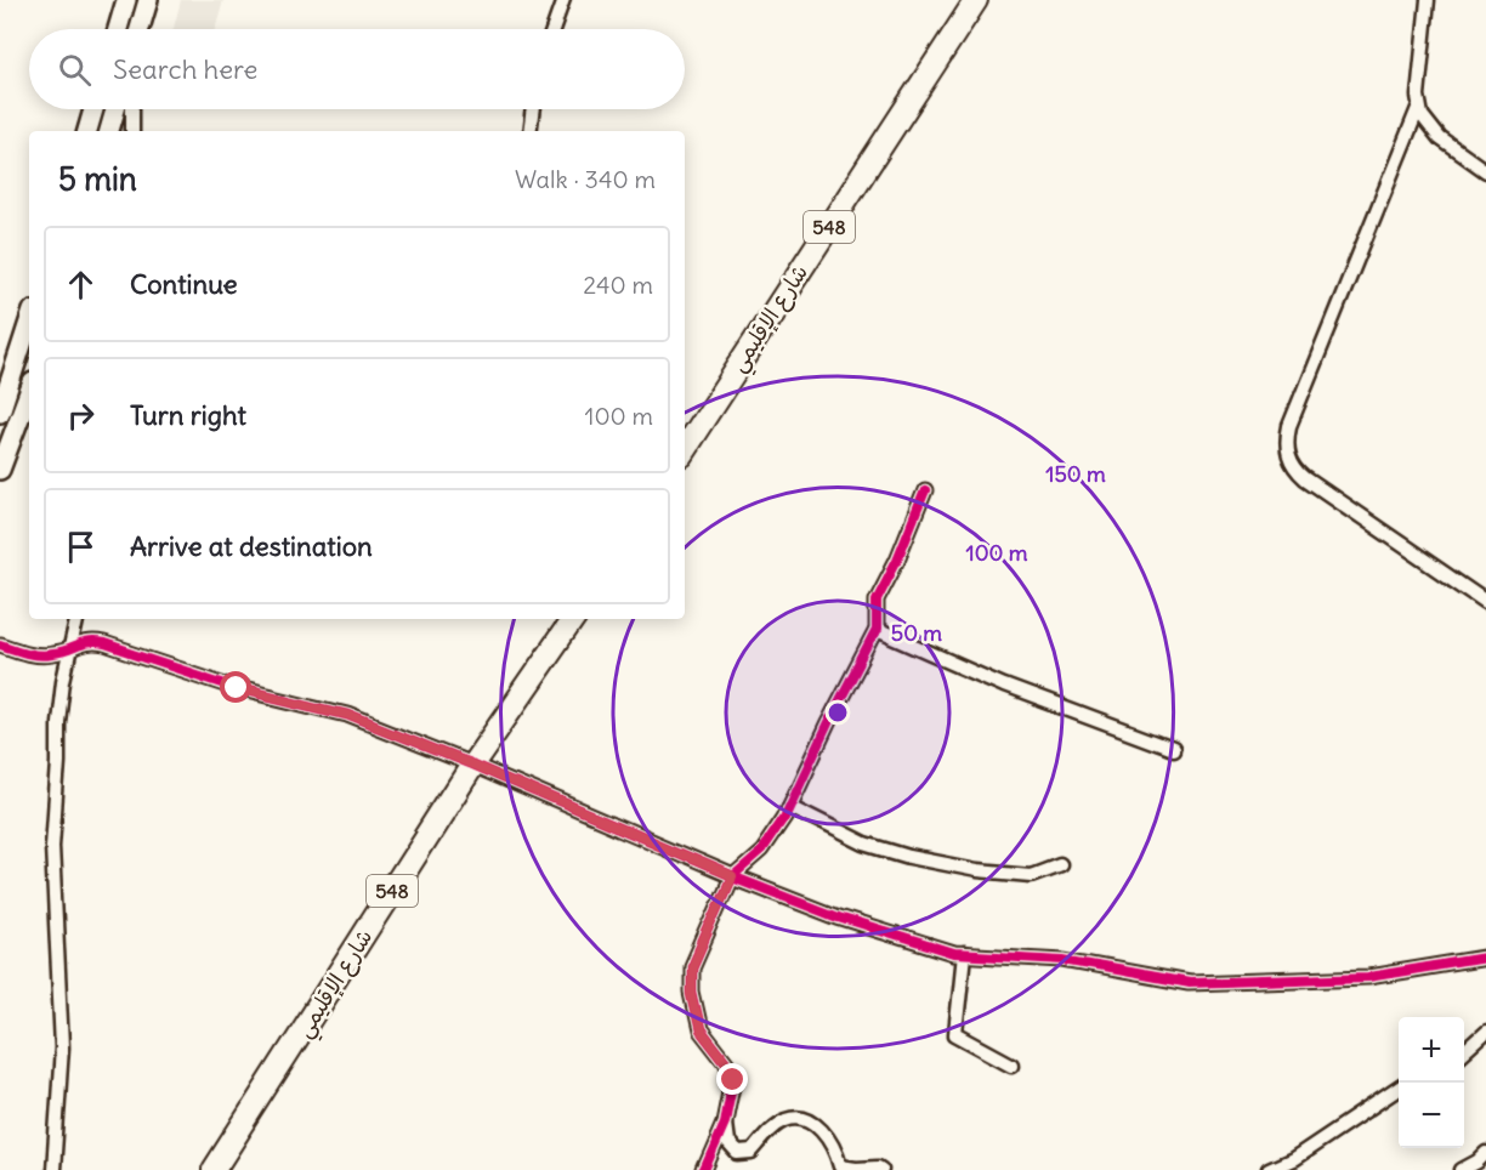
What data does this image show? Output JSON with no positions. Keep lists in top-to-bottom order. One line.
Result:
{"streets":{"main road":["548","شارع الإقليمي"]},"page":{"search":"Search here","heading":["5 min","Walk · 340 m"],"list":[["Continue","240 m"],["Turn right","100 m"],"Arrive at destination"],"map_buttons":["+","−"]},"rings":["150 m","100 m","50 m"]}
